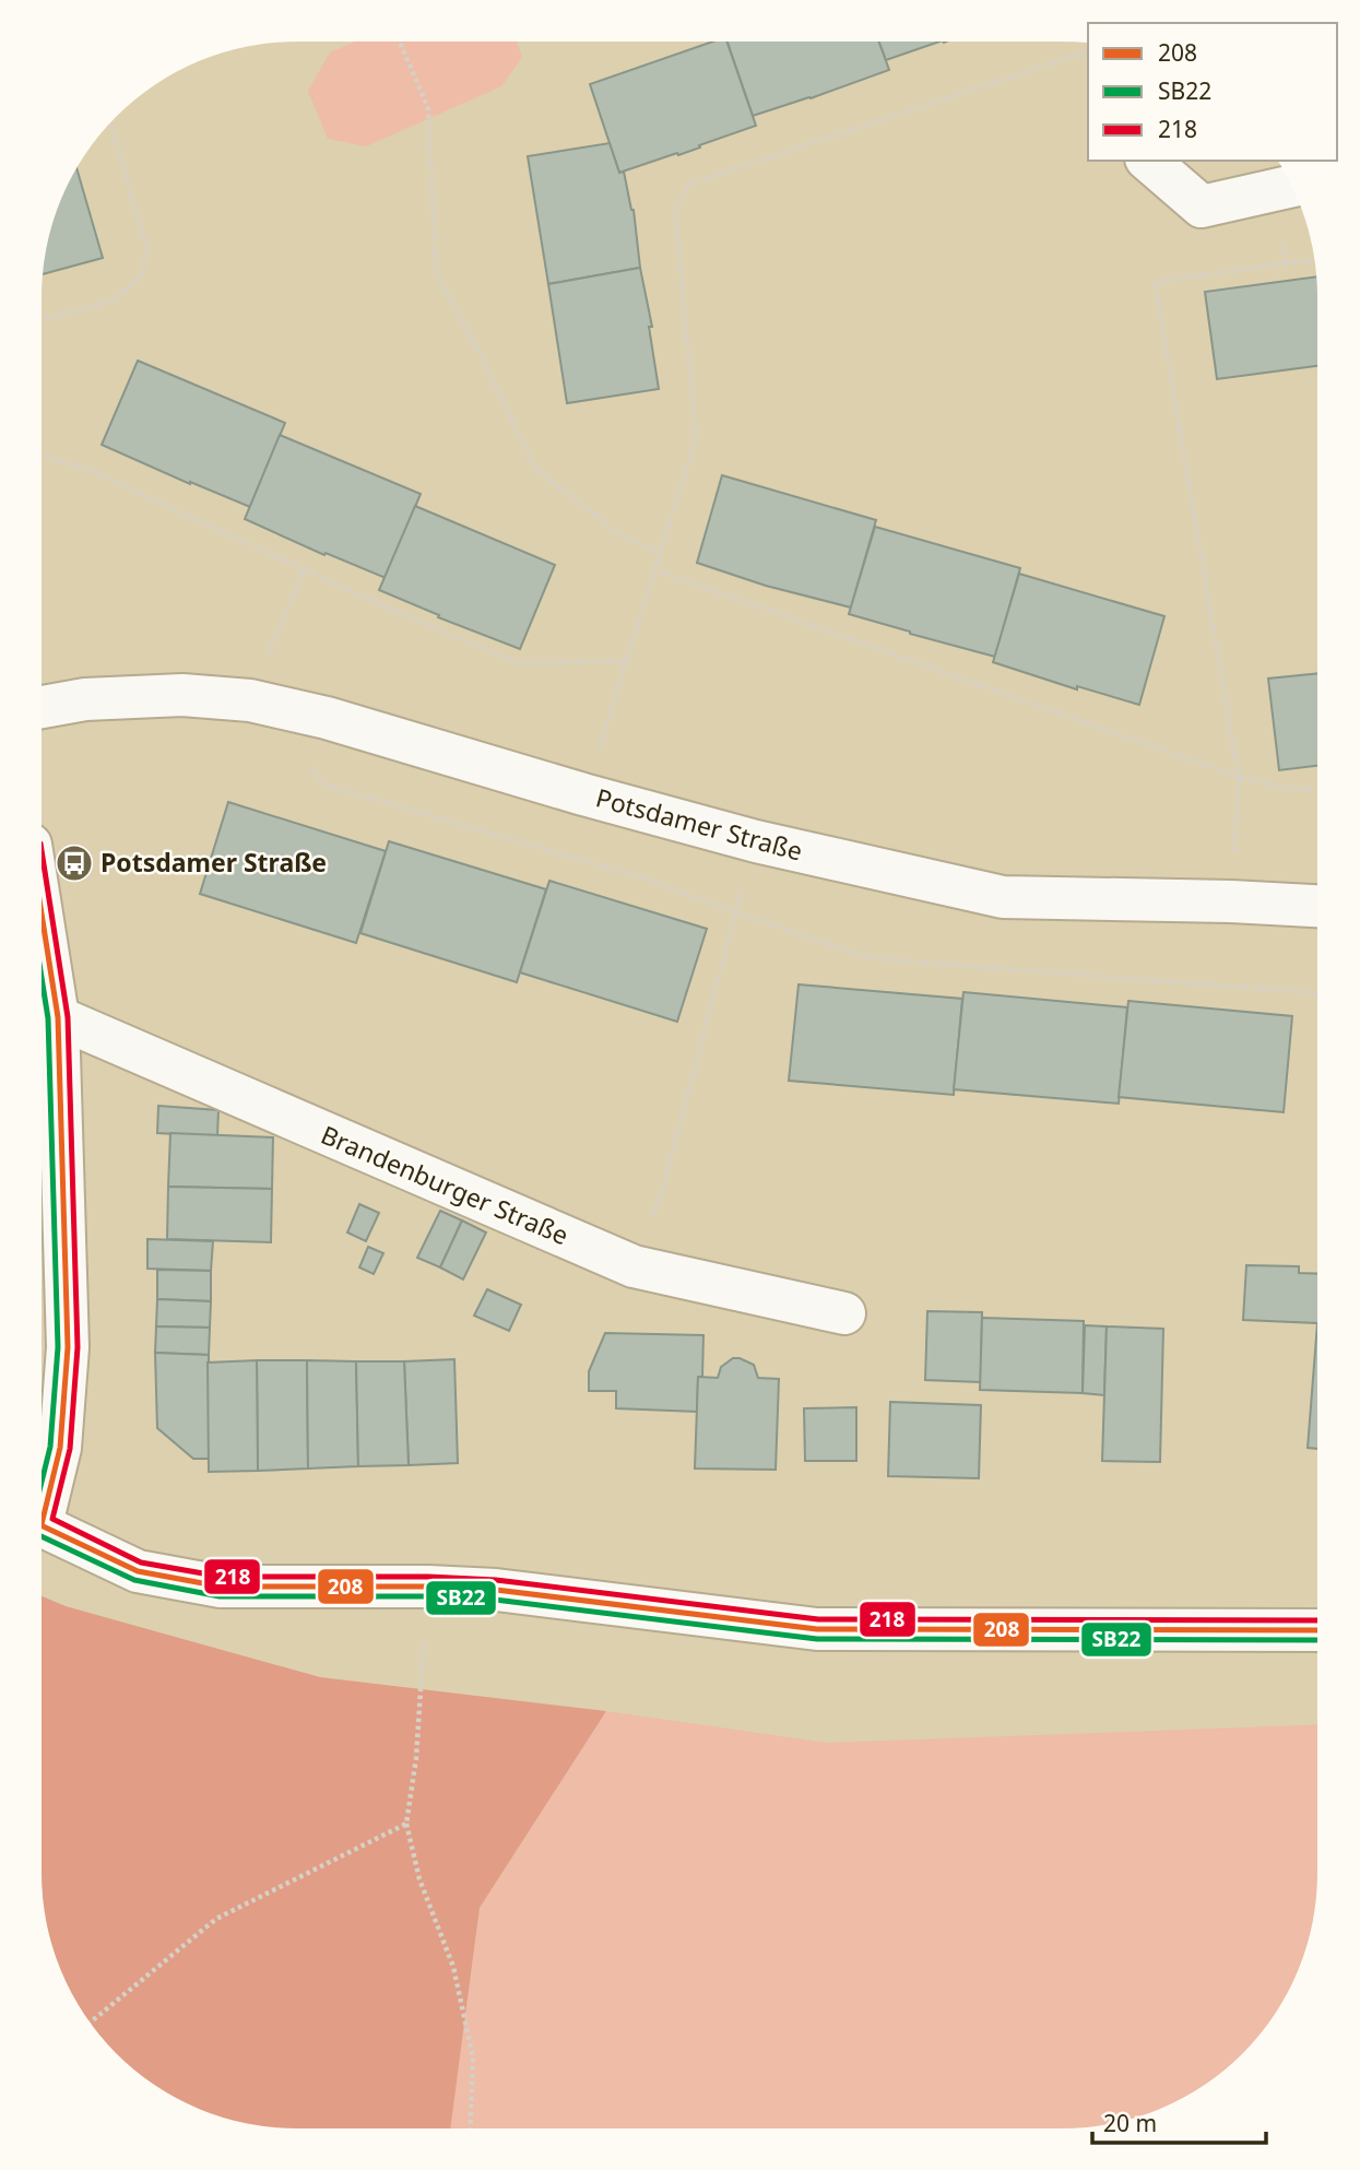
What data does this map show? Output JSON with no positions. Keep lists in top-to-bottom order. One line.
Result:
{"streets":{"street":["Potsdamer Straße","Brandenburger Straße"]},"places":{"bus stop":["Potsdamer Straße"]},"lines":["transit line 218","transit line 208","transit line SB22"],"legend":["208","SB22","218"],"scale_bar":"20 m"}
